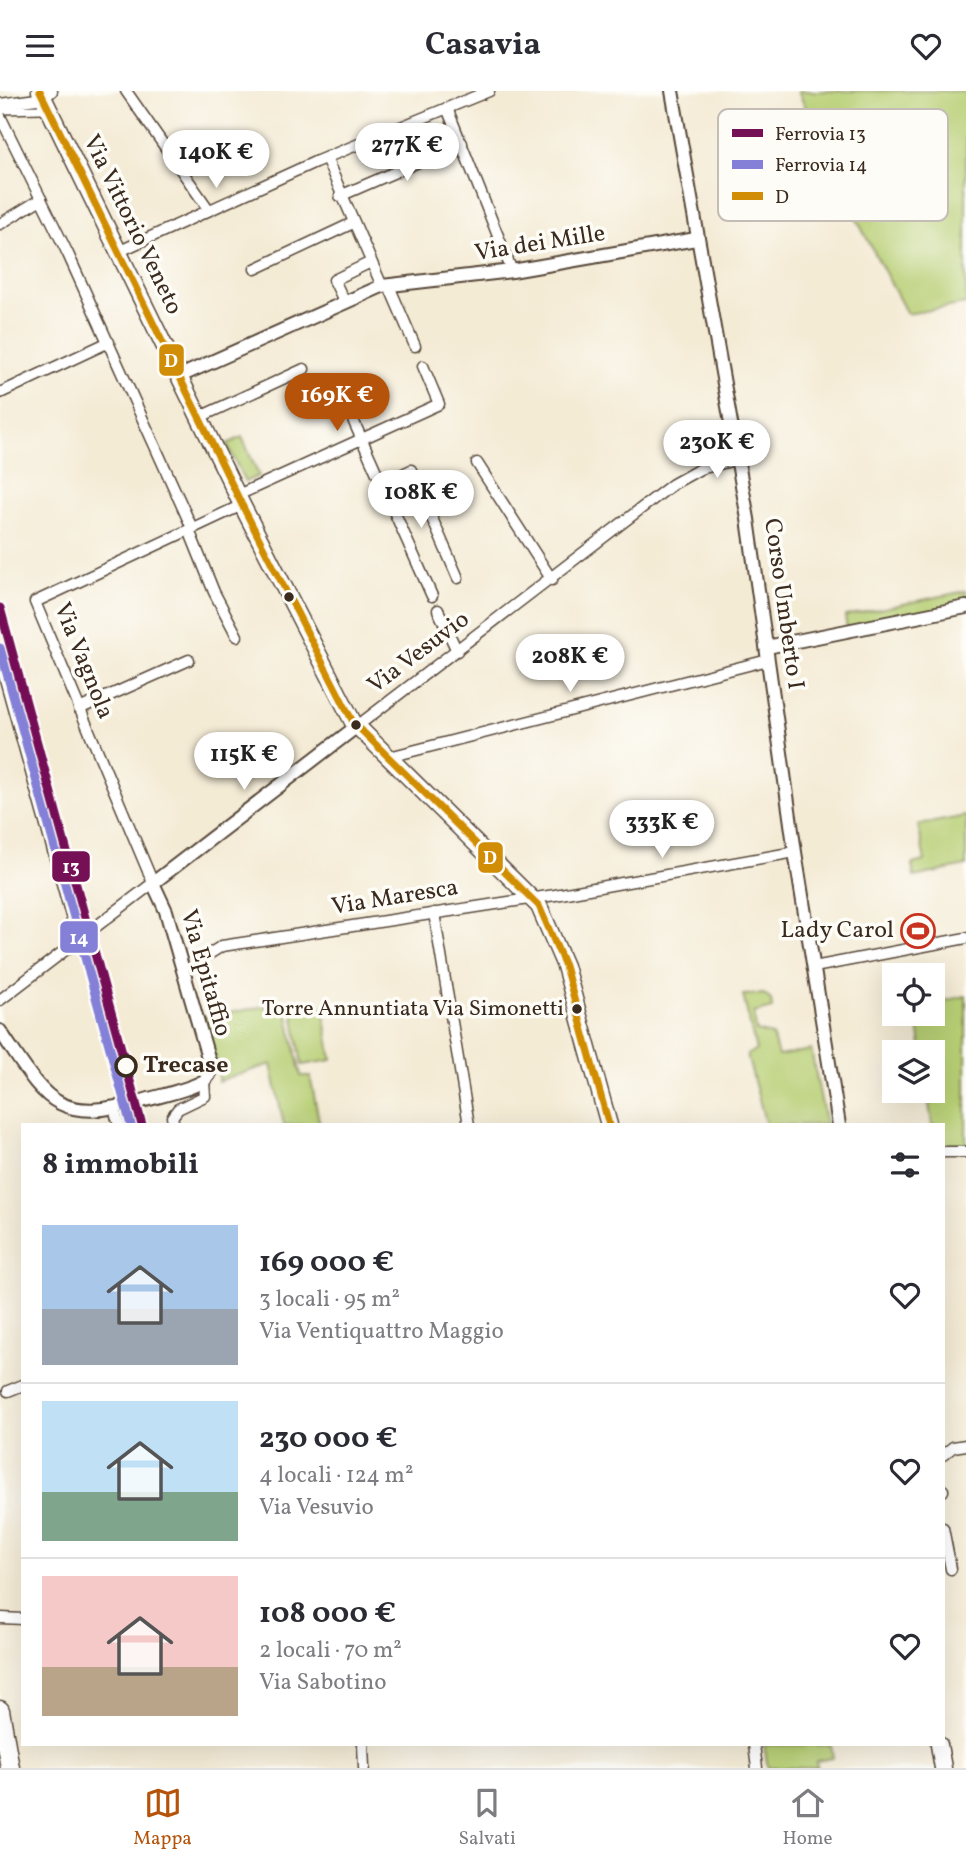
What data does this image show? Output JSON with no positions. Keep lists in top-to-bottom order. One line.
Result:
{"streets":{"main road":["Via Vittorio Veneto"],"street":["Via dei Mille","Corso Umberto I","Via Vesuvio","Via Vagnola","Via Maresca","Via Epitaffio"]},"crossings":[["Via Vittorio Veneto","Via dei Mille"],["Via Vittorio Veneto","Via Vesuvio"],["Via Vittorio Veneto","Via Maresca"],["Via dei Mille","Corso Umberto I"],["Corso Umberto I","Via Vesuvio"],["Corso Umberto I","Via Maresca"],["Via Vesuvio","Via Vagnola"],["Via Vesuvio","Via Epitaffio"],["Via Vagnola","Via Epitaffio"]],"places":{"sports":["Lady Carol"],"other":["Torre Annuntiata Via Simonetti","Trecase"]},"lines":["transit line D","rail line 13","rail line 14"],"legend":["Ferrovia 13","Ferrovia 14","D"],"page":{"header":"Casavia","price":["277K €","140K €","169K €","230K €","108K €","208K €","115K €","333K €"],"heading":"8 immobili","list":[{"name":"169 000 €","note":"3 locali · 95 m² · Via Ventiquattro Maggio"},{"name":"230 000 €","note":"4 locali · 124 m² · Via Vesuvio"},{"name":"108 000 €","note":"2 locali · 70 m² · Via Sabotino"}],"tabs":["Mappa","Salvati","Home"]}}
